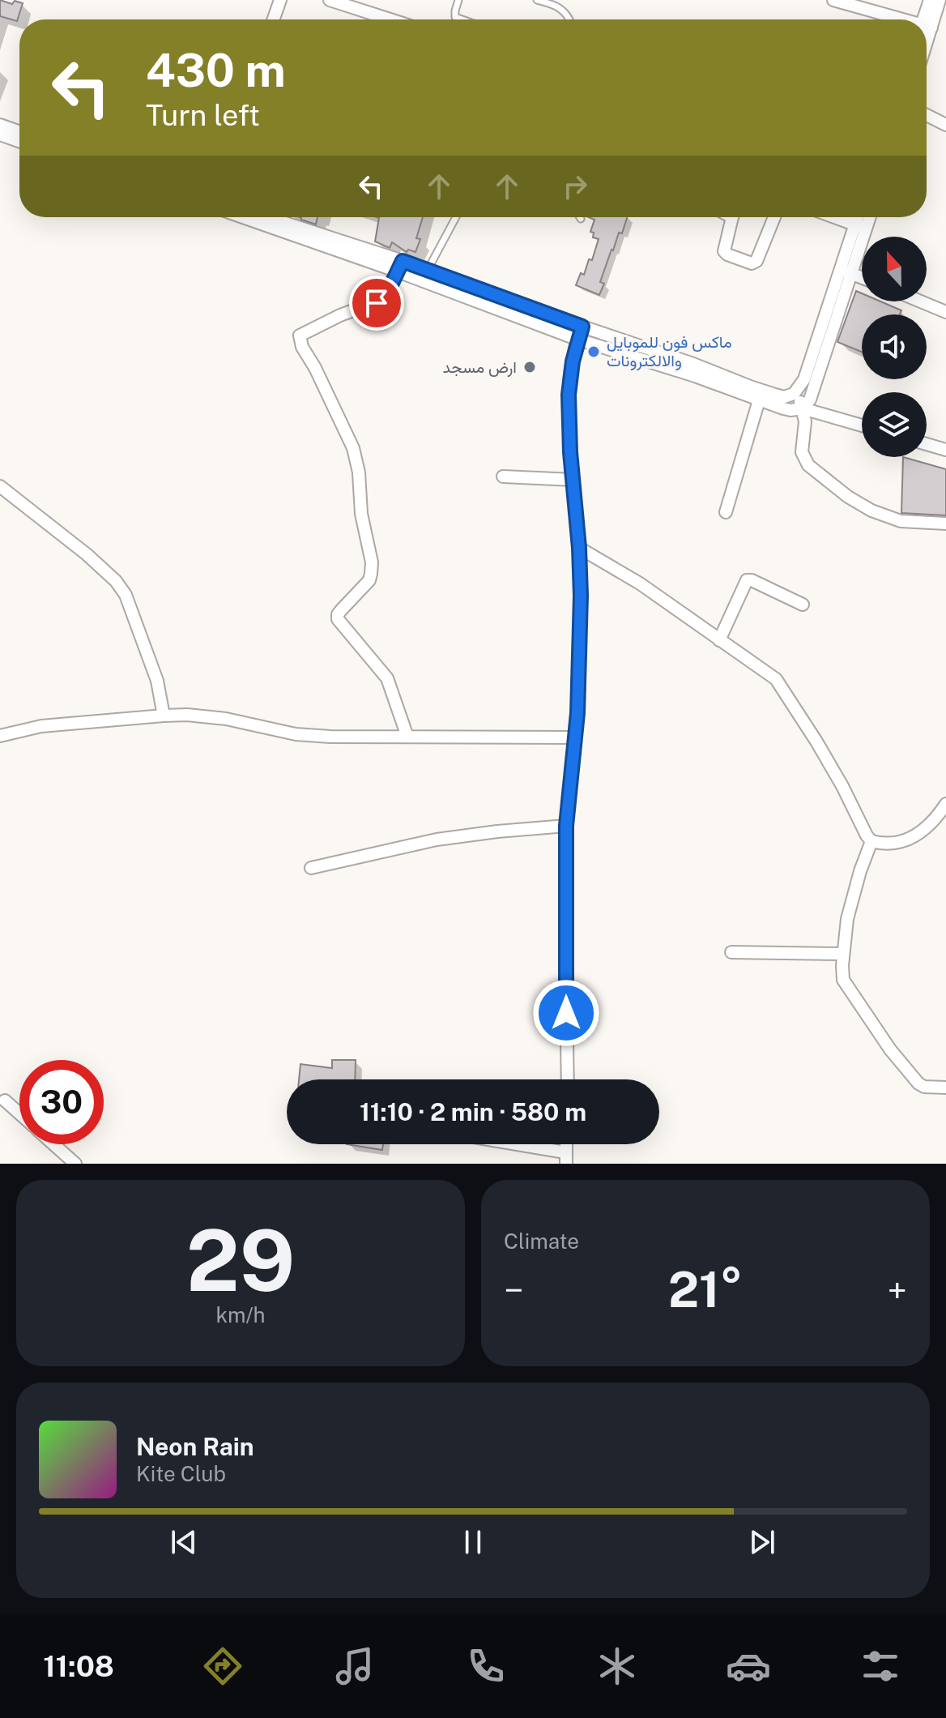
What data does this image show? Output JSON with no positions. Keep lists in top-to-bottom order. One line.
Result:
{"places":["ماكس فون للموبايل والالكترونات","ارض مسجد"],"north":"top","page":{"turn":["430 m","Turn left"],"limit":"30","trip":"11:10 · 2 min · 580 m","tile":[["29","km/h"],"Climate"],"heat":["−","21°","+"],"song":["Neon Rain","Kite Club"],"tabs":"11:08"}}
